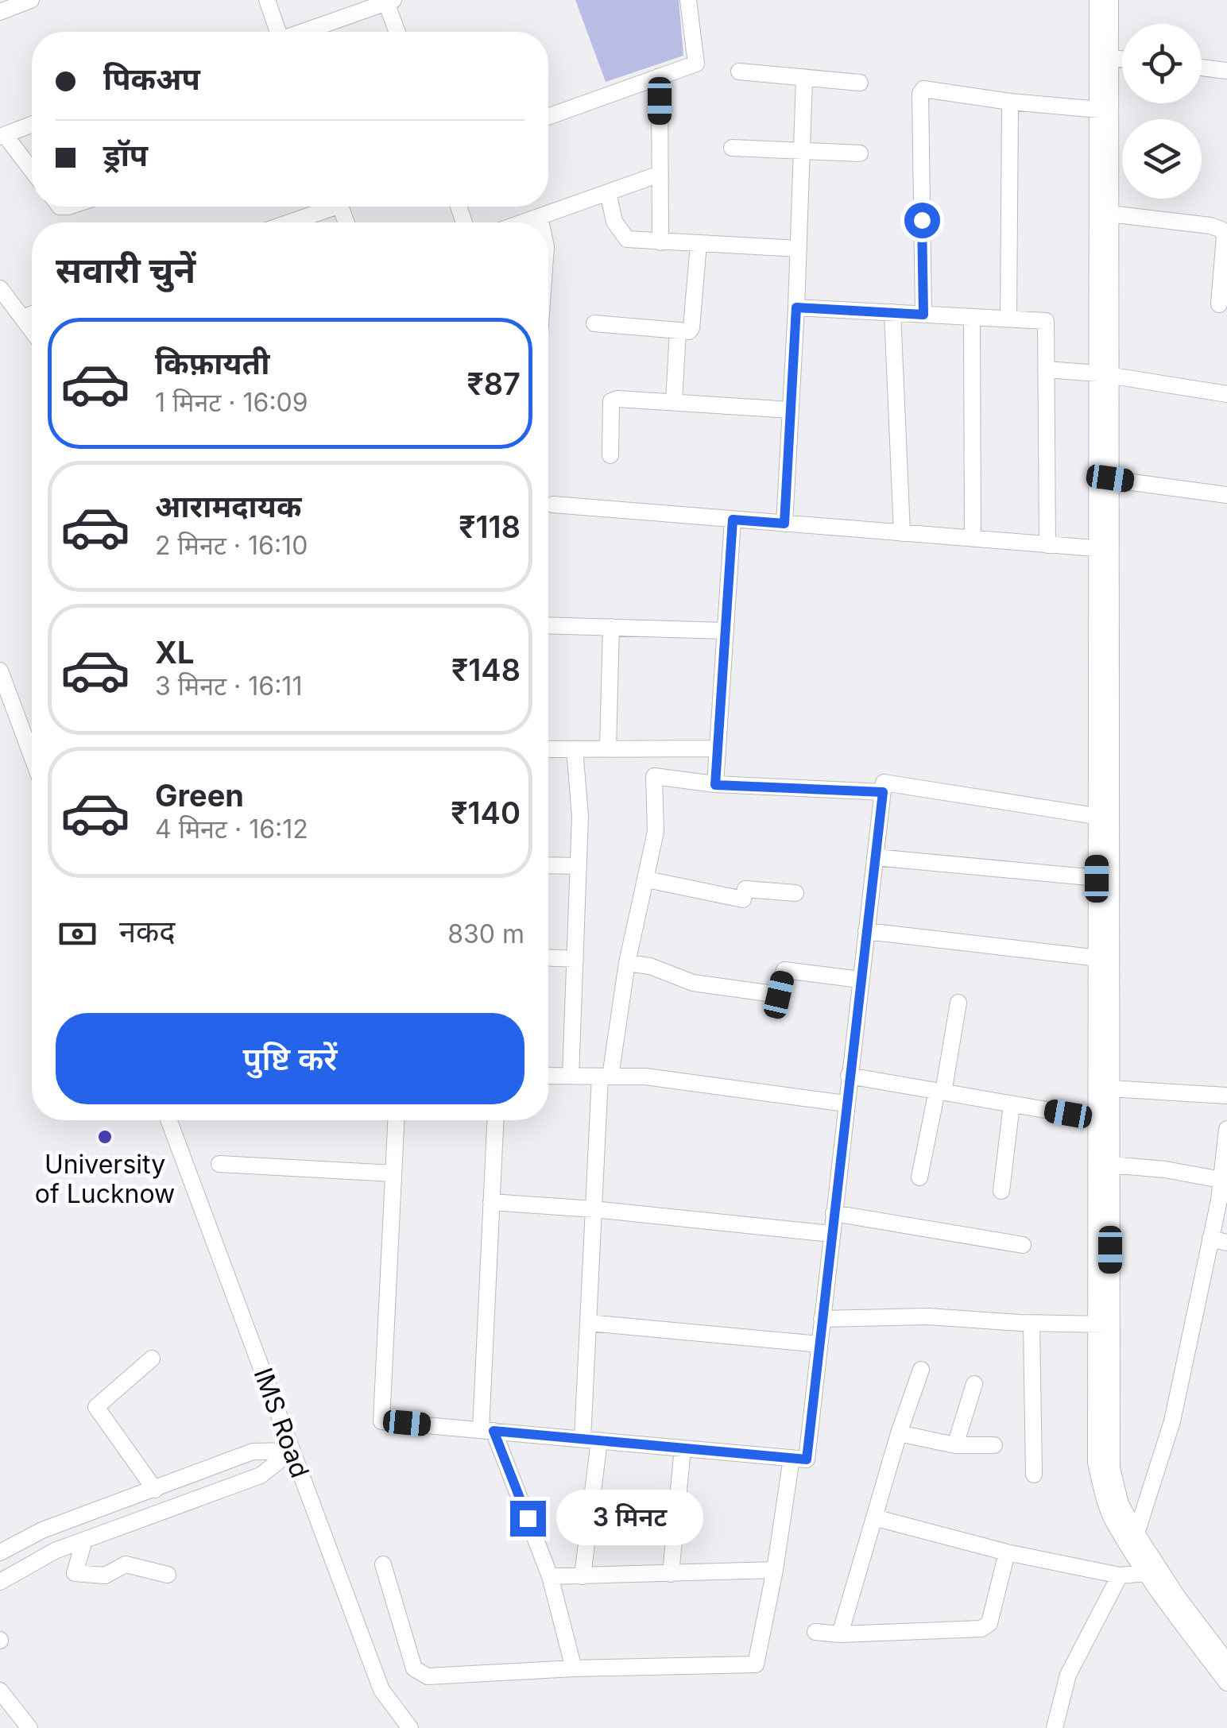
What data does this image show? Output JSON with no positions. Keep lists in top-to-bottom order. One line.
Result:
{"streets":{"street":["IMS Road"]},"places":["University of Lucknow"],"page":{"banner":["पिकअप","ड्रॉप"],"heading":"सवारी चुनें","list":[{"name":"किफ़ायती","note":"1 मिनट · 16:09","value":"₹87"},{"name":"आरामदायक","note":"2 मिनट · 16:10","value":"₹118"},{"name":"XL","note":"3 मिनट · 16:11","value":"₹148"},{"name":"Green","note":"4 मिनट · 16:12","value":"₹140"}],"pay":["नकद","830 m"],"buttons":"पुष्टि करें","bubble":"3 मिनट"}}
